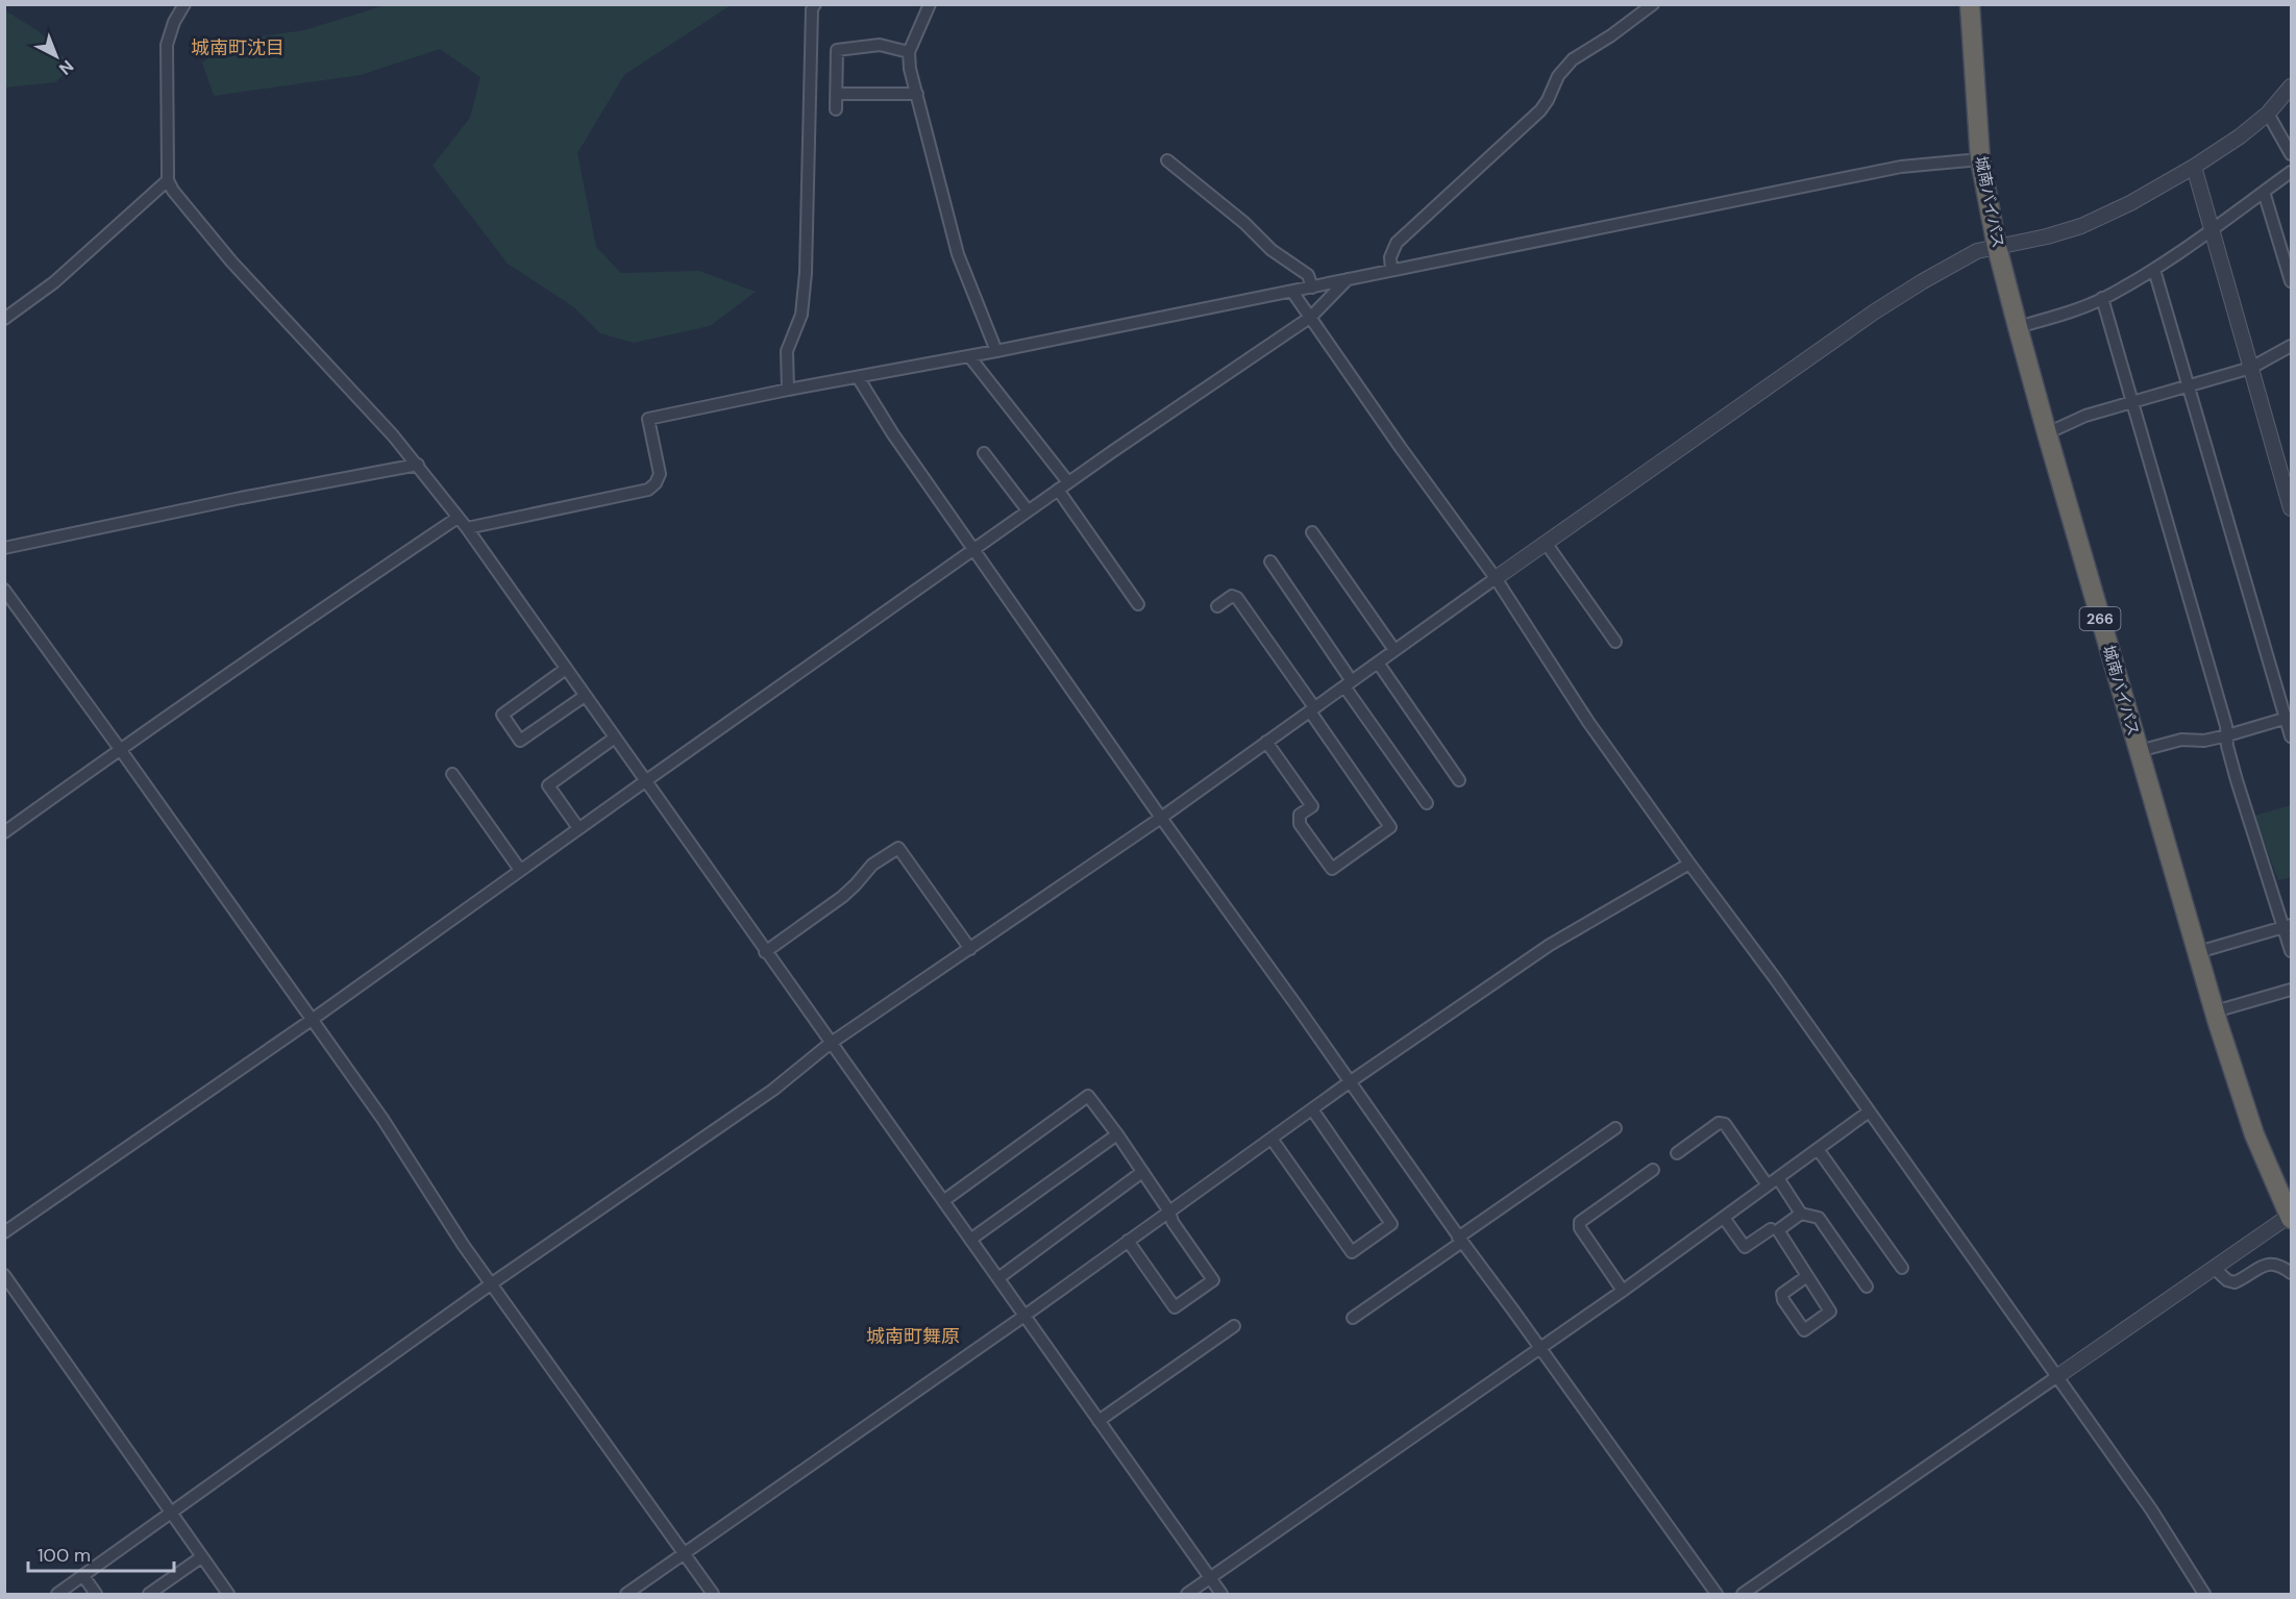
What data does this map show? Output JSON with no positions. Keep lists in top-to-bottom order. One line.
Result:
{"streets":{"highway":["城南バイパス","266"]},"districts":["城南町沈目","城南町舞原"],"scale_bar":"100 m","north":"bottom right"}
